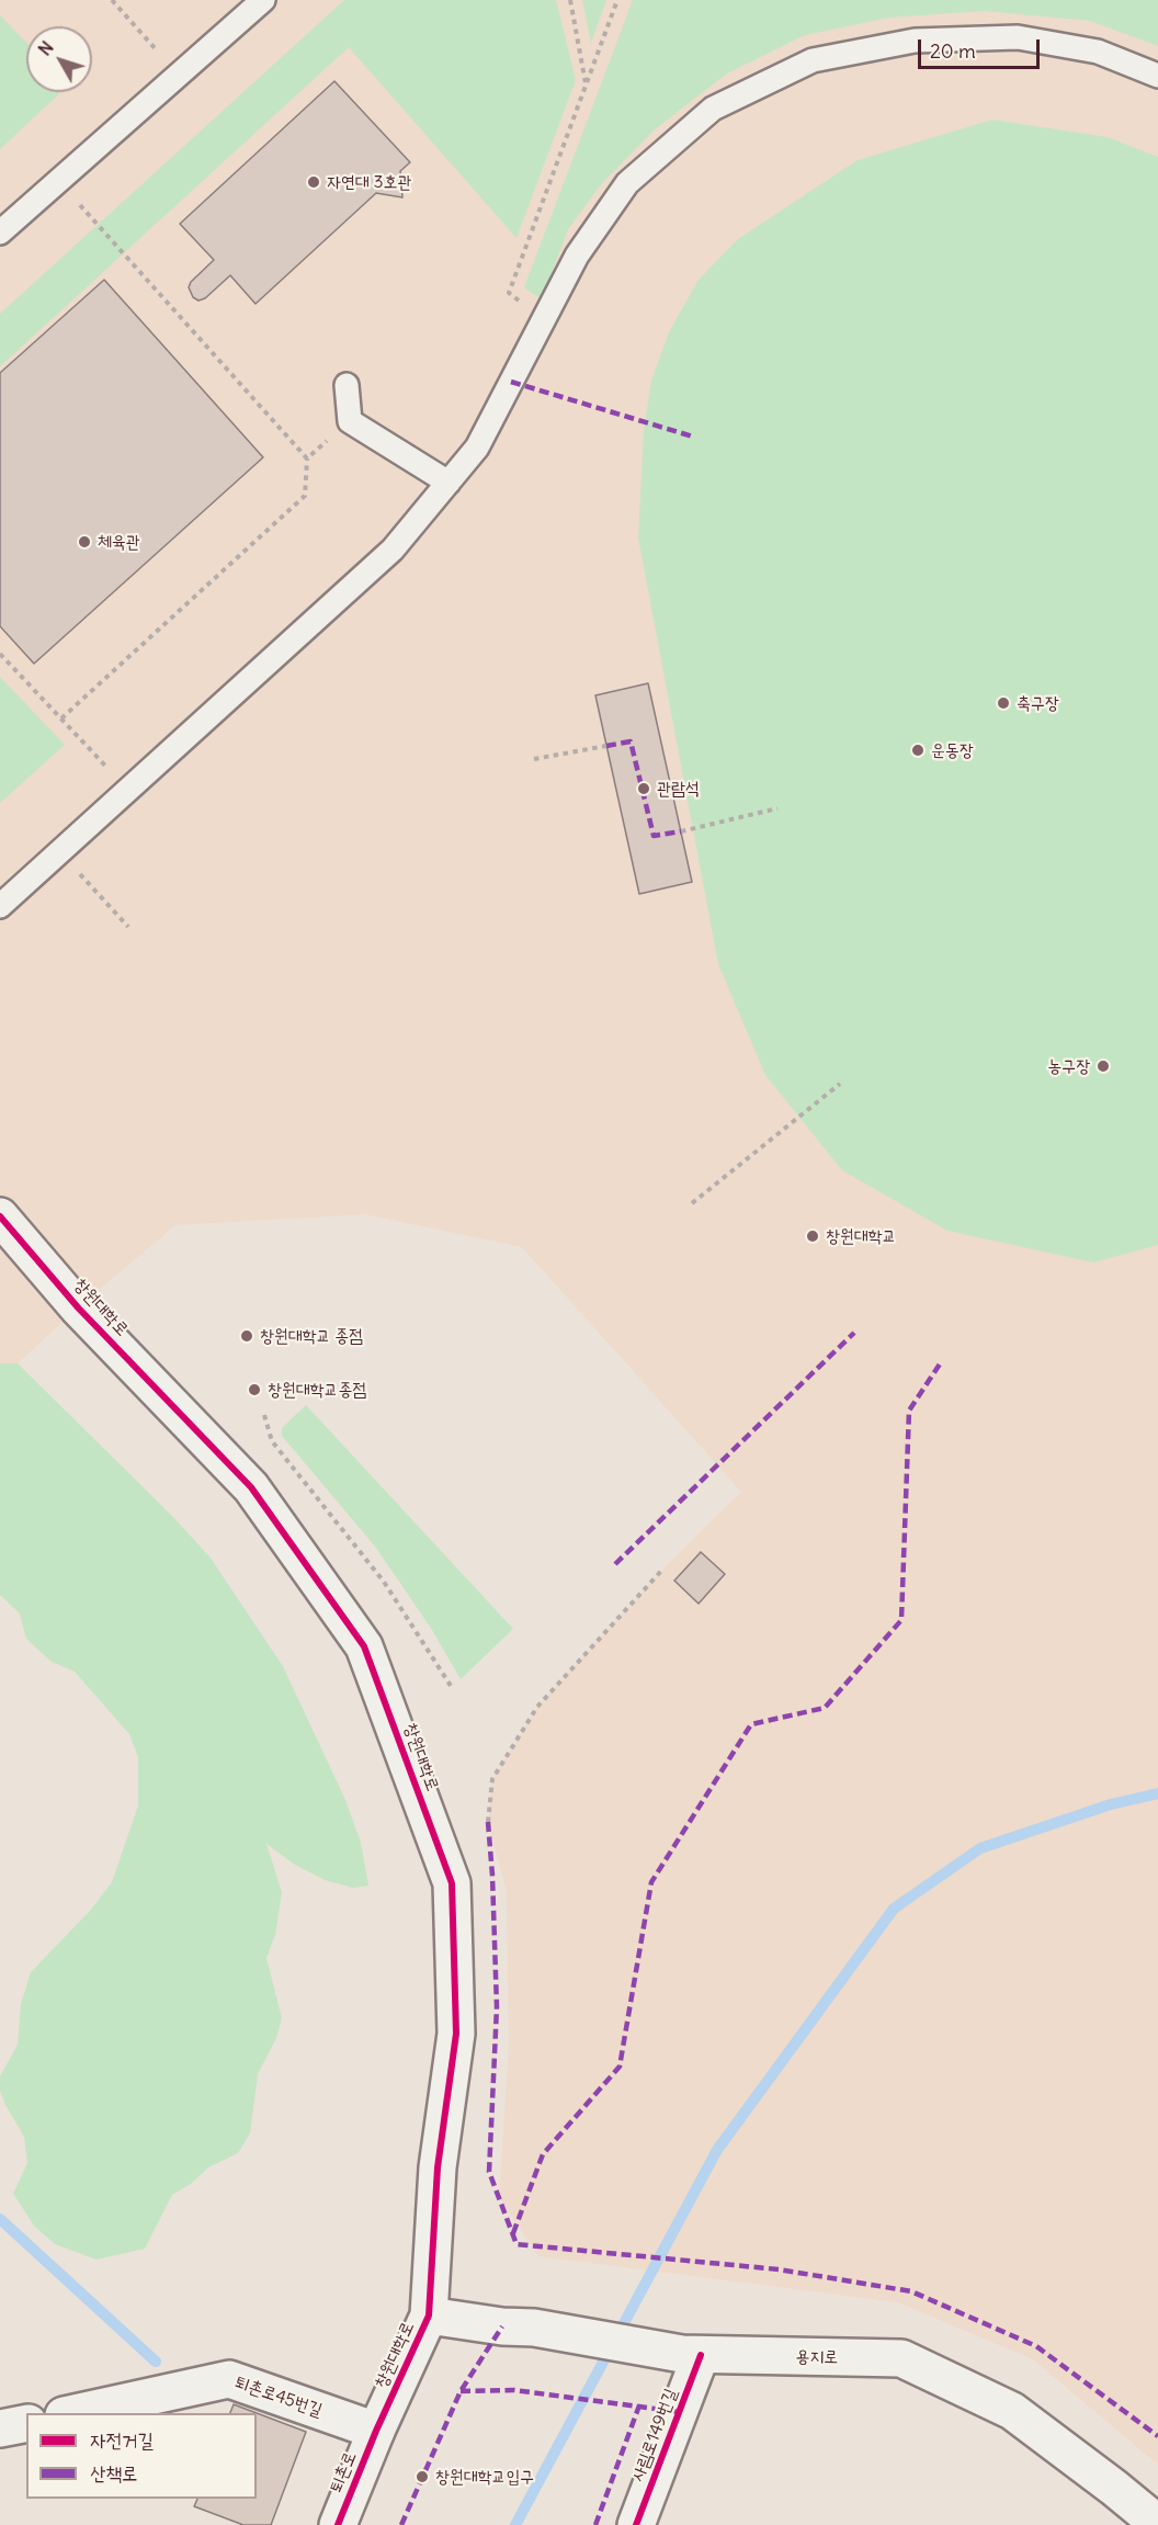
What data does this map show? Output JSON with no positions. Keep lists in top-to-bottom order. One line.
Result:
{"streets":{"street":["창원대학로","용지로","퇴촌로45번길","사림로149번길","퇴촌로"]},"crossings":[["창원대학로","용지로"],["창원대학로","퇴촌로45번길"],["창원대학로","퇴촌로"],["용지로","사림로149번길"],["퇴촌로45번길","퇴촌로"]],"places":["자연대 3호관","체육관","축구장","운동장","관람석","농구장","창원대학교","창원대학교 종점","창원대학교종점","창원대학교입구"],"legend":["자전거길","산책로"],"scale_bar":"20 m","north":"top left"}
